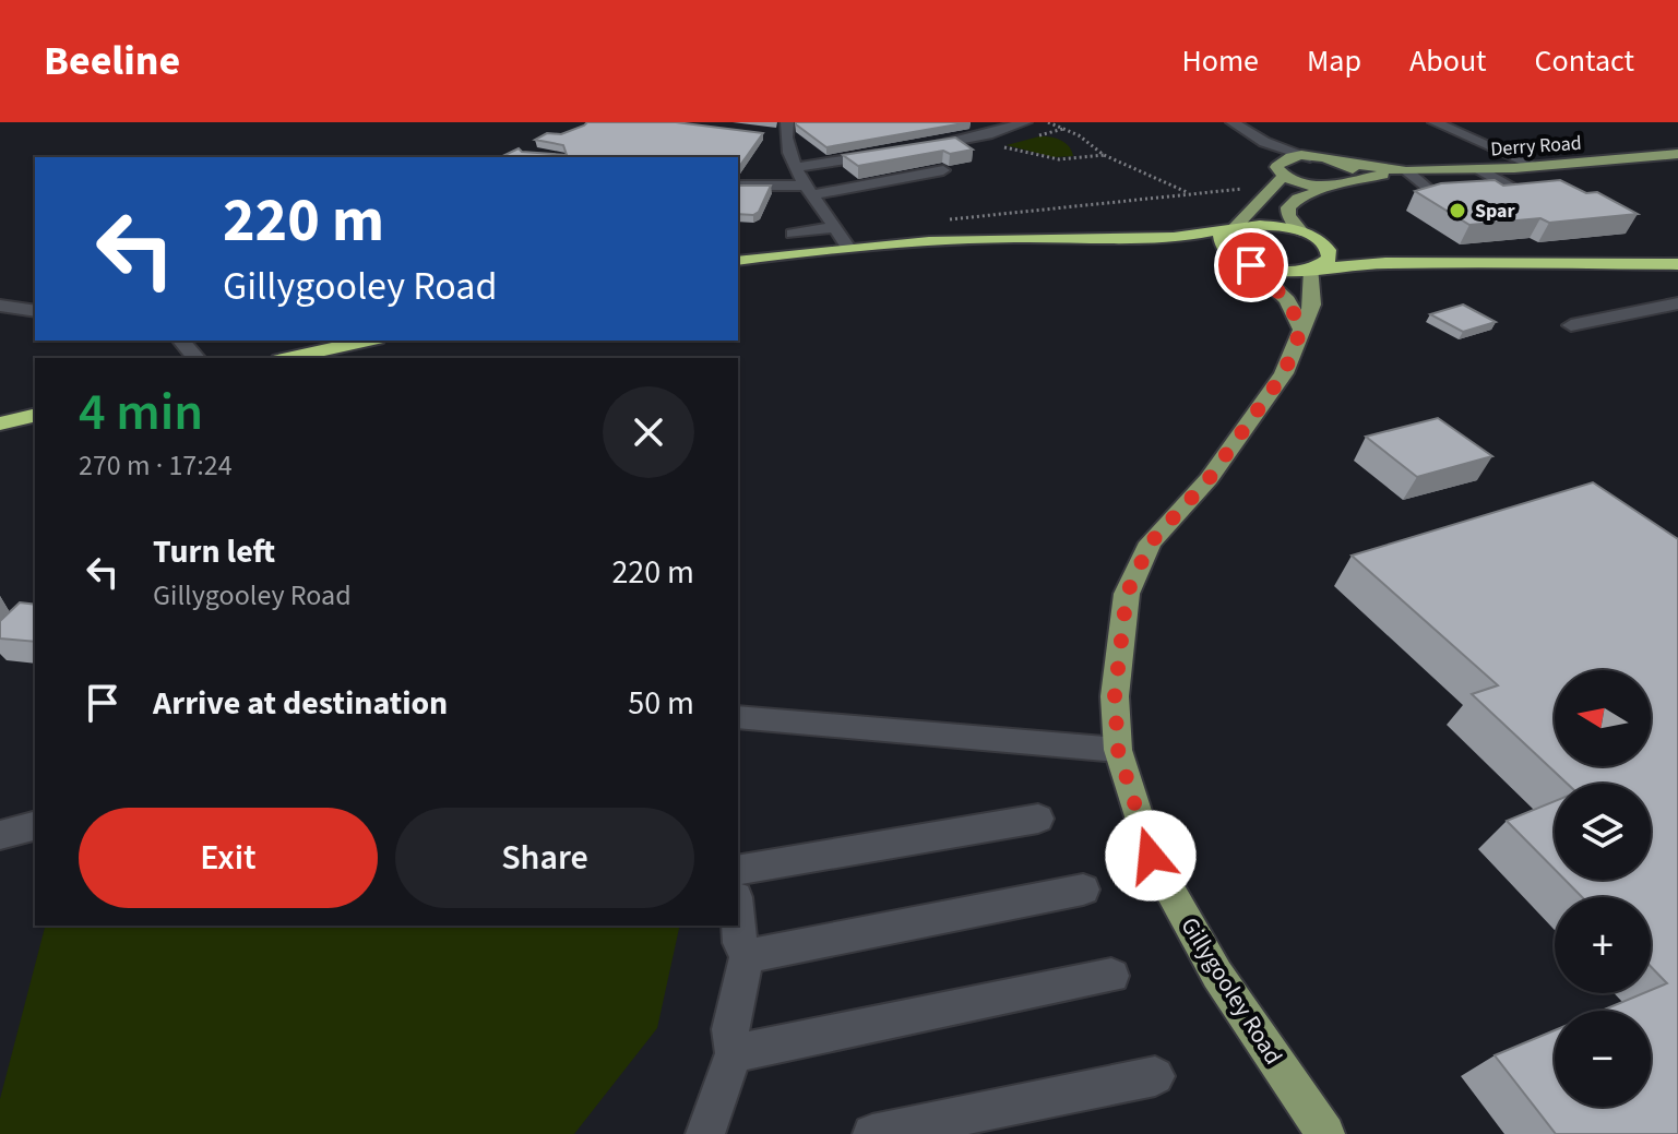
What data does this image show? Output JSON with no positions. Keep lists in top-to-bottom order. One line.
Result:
{"streets":{"main road":["Derry Road","Gillygooley Road"]},"places":["Spar"],"north":"left","page":{"header":"Beeline","nav":["Home","Map","About","Contact"],"turn":["220 m","Gillygooley Road"],"heading":["4 min","270 m · 17:24"],"list":[{"name":"Turn left","note":"Gillygooley Road","value":"220 m"},{"name":"Arrive at destination","value":"50 m"}],"map_buttons":["+","−"],"buttons":["Exit","Share"]}}
